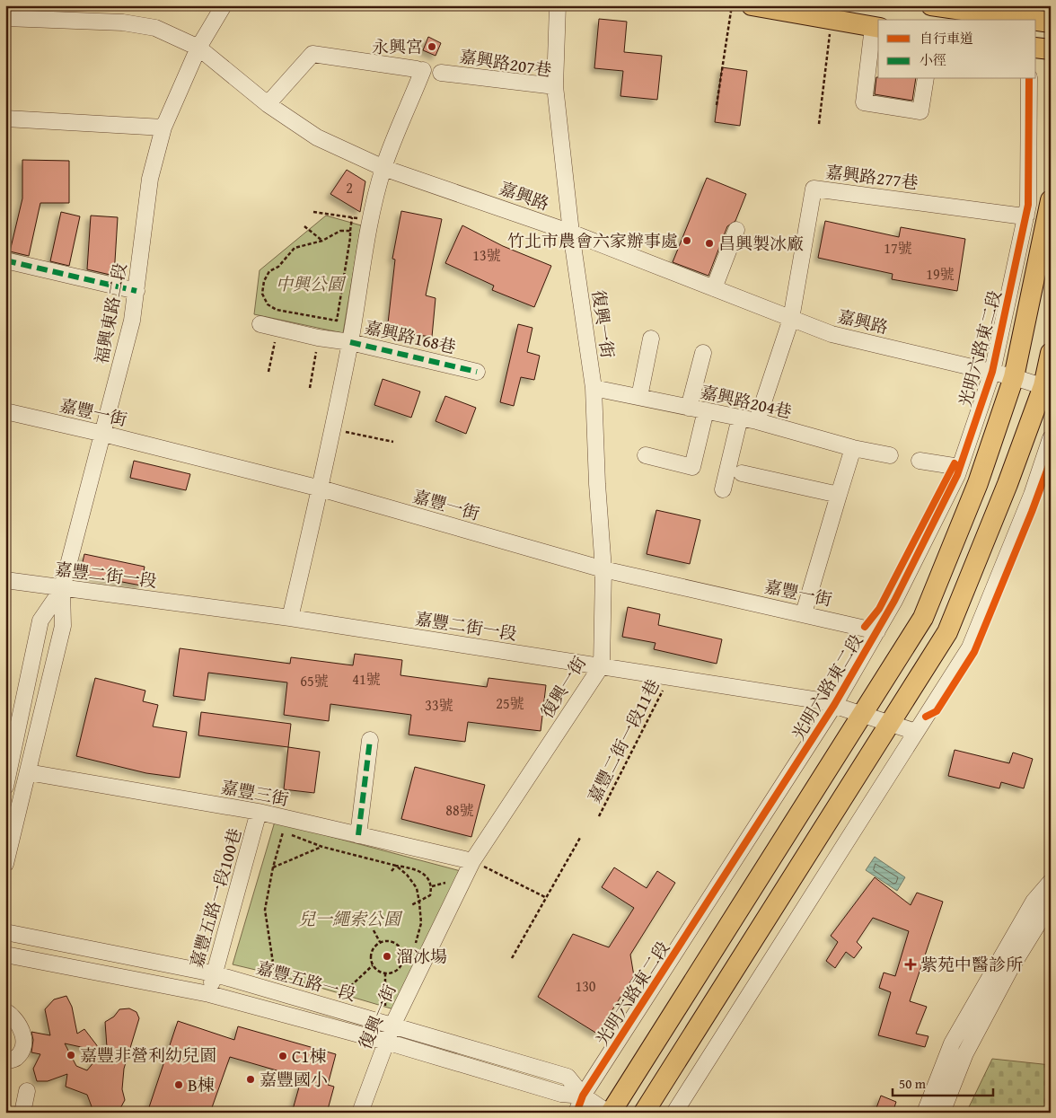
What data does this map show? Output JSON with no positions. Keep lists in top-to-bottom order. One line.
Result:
{"streets":{"street":["嘉興路207巷","嘉興路277巷","嘉興路","福興東路二段","復興一街","嘉興路168巷","光明六路東二段","嘉興路204巷","嘉豐一街","嘉豐二街一段","嘉豐三街","嘉豐五路一段100巷","嘉豐五路一段"],"path":["嘉豐二街一段11巷"]},"crossings":[["嘉興路207巷","嘉興路"],["嘉興路207巷","復興一街"],["嘉興路277巷","嘉興路"],["嘉興路277巷","光明六路東二段"],["嘉興路","福興東路二段"],["嘉興路","復興一街"],["嘉興路","嘉興路168巷"],["嘉興路","光明六路東二段"],["福興東路二段","嘉豐一街"],["福興東路二段","嘉豐二街一段"],["福興東路二段","嘉豐三街"],["復興一街","嘉興路204巷"],["復興一街","嘉豐一街"],["復興一街","嘉豐二街一段"],["復興一街","嘉豐三街"],["復興一街","嘉豐五路一段"],["光明六路東二段","嘉豐一街"],["光明六路東二段","嘉豐二街一段"],["光明六路東二段","嘉豐五路一段"],["嘉豐二街一段","嘉豐二街一段11巷"],["嘉豐三街","嘉豐五路一段100巷"],["嘉豐五路一段100巷","嘉豐五路一段"]],"parks":["中興公園","兒一繩索公園"],"places":{"other":["永興宮","竹北市農會六家辦事處","昌興製冰廠","溜冰場","嘉豐非營利幼兒園","C1棟","嘉豐國小","B棟"],"health":["紫苑中醫診所"]},"house_numbers":["2","17號","13號","19號","41號","65號","25號","33號","88號","130"],"legend":["自行車道","小徑"],"scale_bar":"50 m"}
